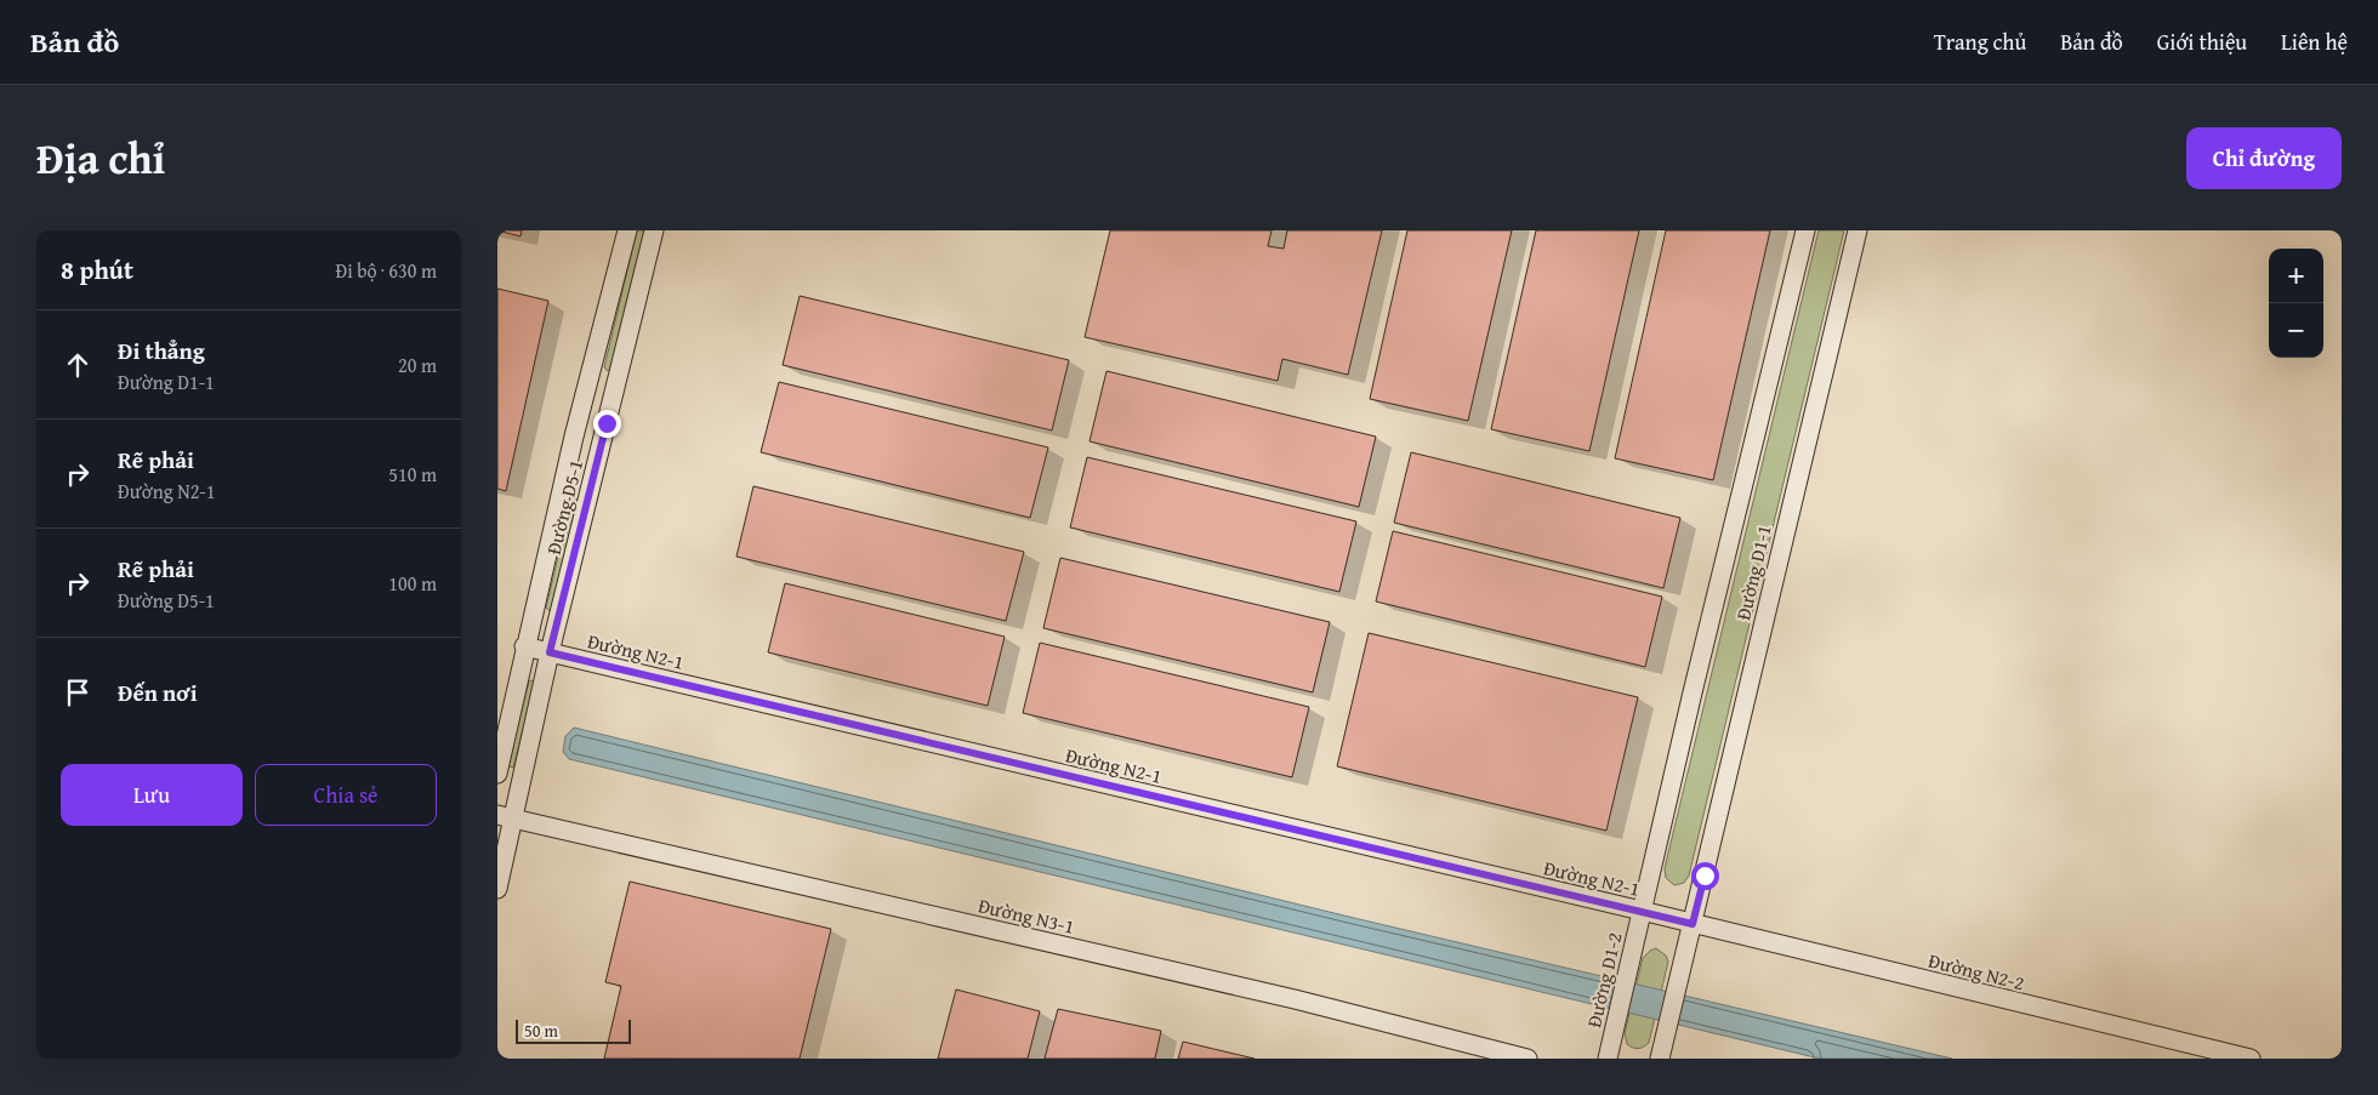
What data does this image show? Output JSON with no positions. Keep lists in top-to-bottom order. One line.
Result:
{"streets":{"street":["Đường D5-1","Đường D1-1","Đường N2-1","Đường N3-1","Đường N2-2","Đường D1-2"]},"crossings":[["Đường D5-1","Đường N2-1"],["Đường D5-1","Đường N3-1"],["Đường D1-1","Đường N2-1"],["Đường D1-1","Đường N2-2"],["Đường D1-1","Đường D1-2"],["Đường N2-1","Đường N2-2"],["Đường N2-1","Đường D1-2"]],"scale_bar":"50 m","page":{"header":"Bản đồ","nav":["Trang chủ","Bản đồ","Giới thiệu","Liên hệ"],"title":"Địa chỉ","buttons":["Chỉ đường",["Lưu","Chia sẻ"]],"heading":["8 phút","Đi bộ · 630 m"],"map_buttons":["+","−"],"list":[["Đi thẳng","Đường D1-1","20 m"],["Rẽ phải","Đường N2-1","510 m"],["Rẽ phải","Đường D5-1","100 m"],"Đến nơi"],"scale":"50 m"}}
